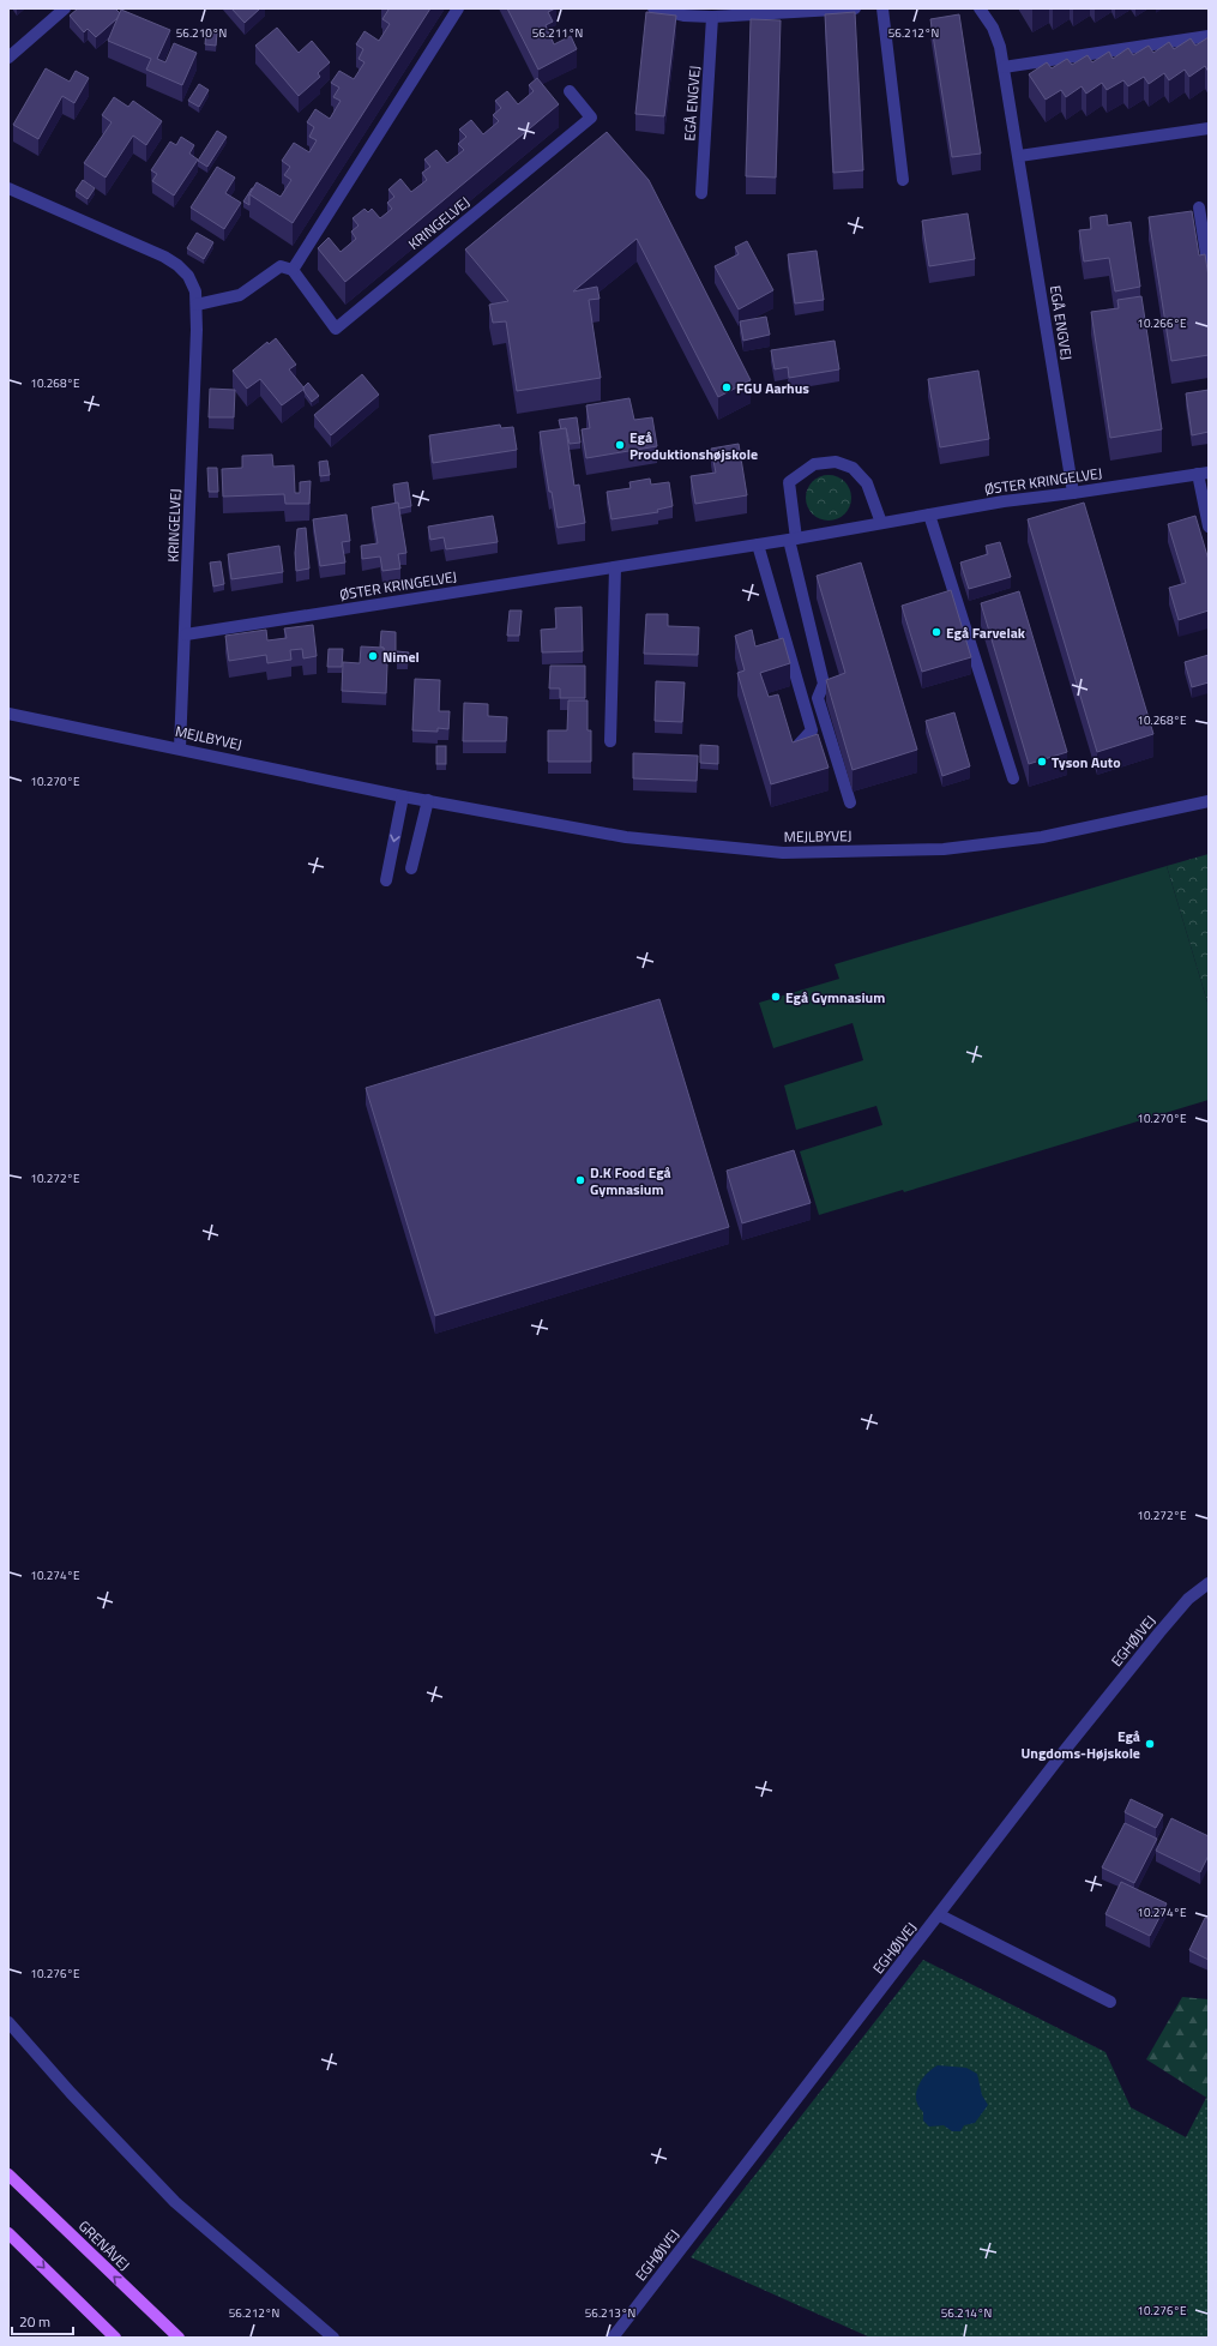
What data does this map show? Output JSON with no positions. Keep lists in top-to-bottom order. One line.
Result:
{"streets":{"main road":["GRENÅVEJ"],"street":["EGÅ ENGVEJ","KRINGELVEJ","ØSTER KRINGELVEJ","MEJLBYVEJ","EGHØJVEJ"]},"crossings":[["EGÅ ENGVEJ","ØSTER KRINGELVEJ"],["KRINGELVEJ","ØSTER KRINGELVEJ"],["KRINGELVEJ","MEJLBYVEJ"]],"places":["FGU Aarhus","Egå Produktionshøjskole","Egå Farvelak","Nimel","Tyson Auto","Egå Gymnasium","D.K Food Egå Gymnasium","Egå Ungdoms-Højskole"],"scale_bar":"20 m","coordinates":["56.210°N","56.211°N","56.212°N","10.266°E","10.268°E","10.270°E","10.272°E","10.274°E","10.276°E","56.213°N","56.214°N"]}
